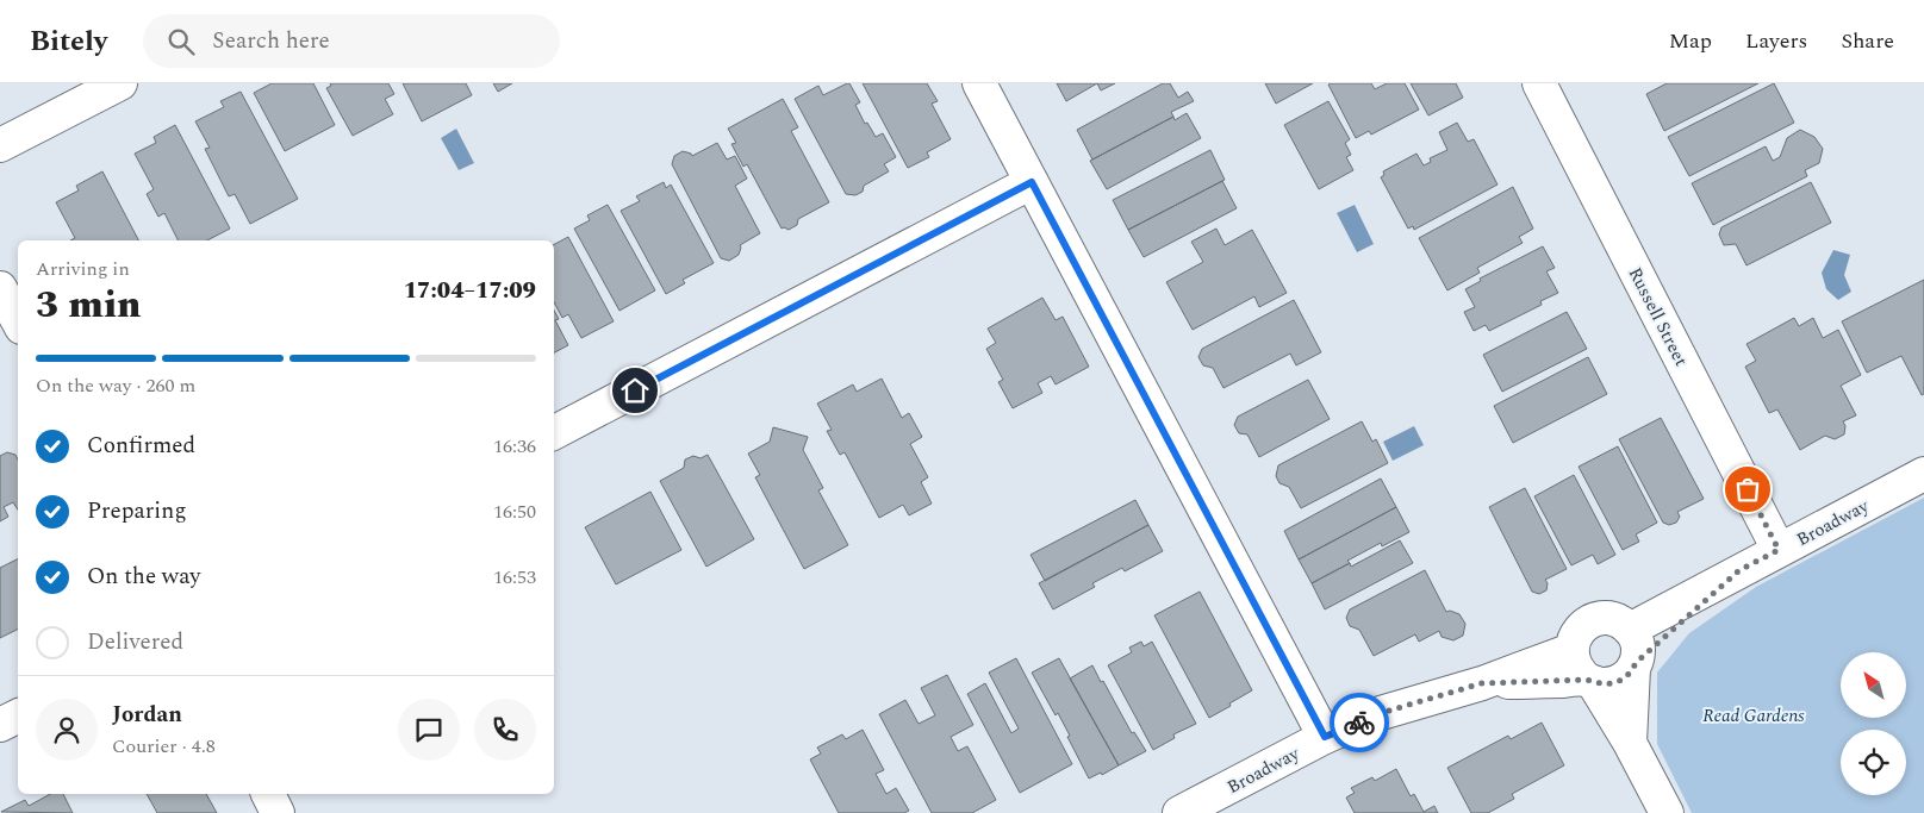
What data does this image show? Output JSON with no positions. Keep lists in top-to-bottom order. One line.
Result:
{"streets":{"street":["Russell Street","Broadway"]},"crossings":[["Russell Street","Broadway"]],"parks":["Read Gardens"],"north":"top left","page":{"header":"Bitely","search":"Search here","nav":["Map","Layers","Share"],"heading":["3 min","Arriving in","17:04–17:09"],"panel":["Jordan","Courier · 4.8"],"bar":"On the way · 260 m","list":[["Confirmed","16:36"],["Preparing","16:50"],["On the way","16:53"],"Delivered"]}}
